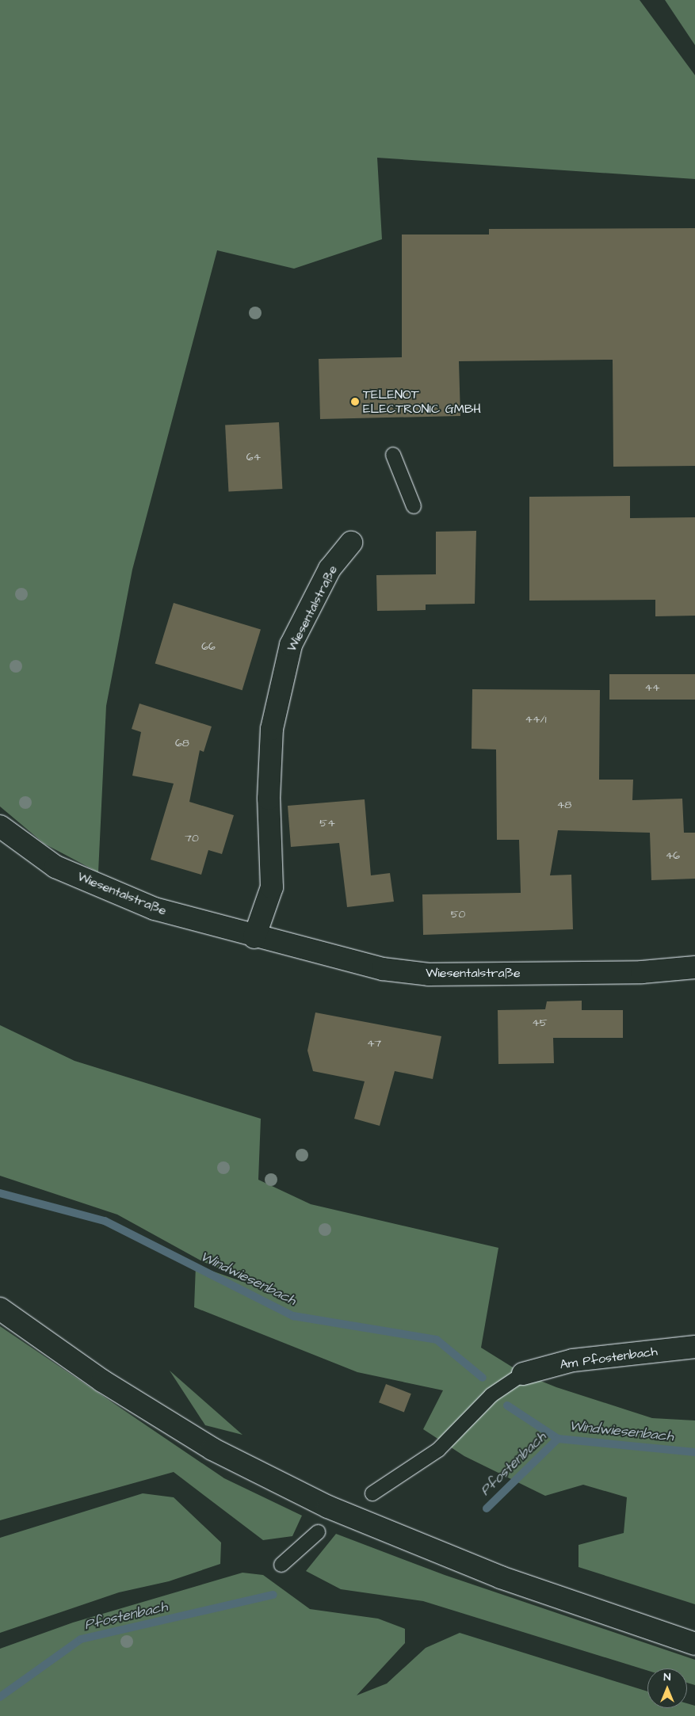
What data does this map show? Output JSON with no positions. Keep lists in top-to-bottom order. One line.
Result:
{"streets":{"street":["Wiesentalstraße","Am Pfostenbach"]},"water":["Windwiesenbach","Pfostenbach"],"places":["TELENOT ELECTRONIC GMBH"],"house_numbers":["64","66","44","44/1","68","48","54","70","46","50","45","47"],"north":"top"}
